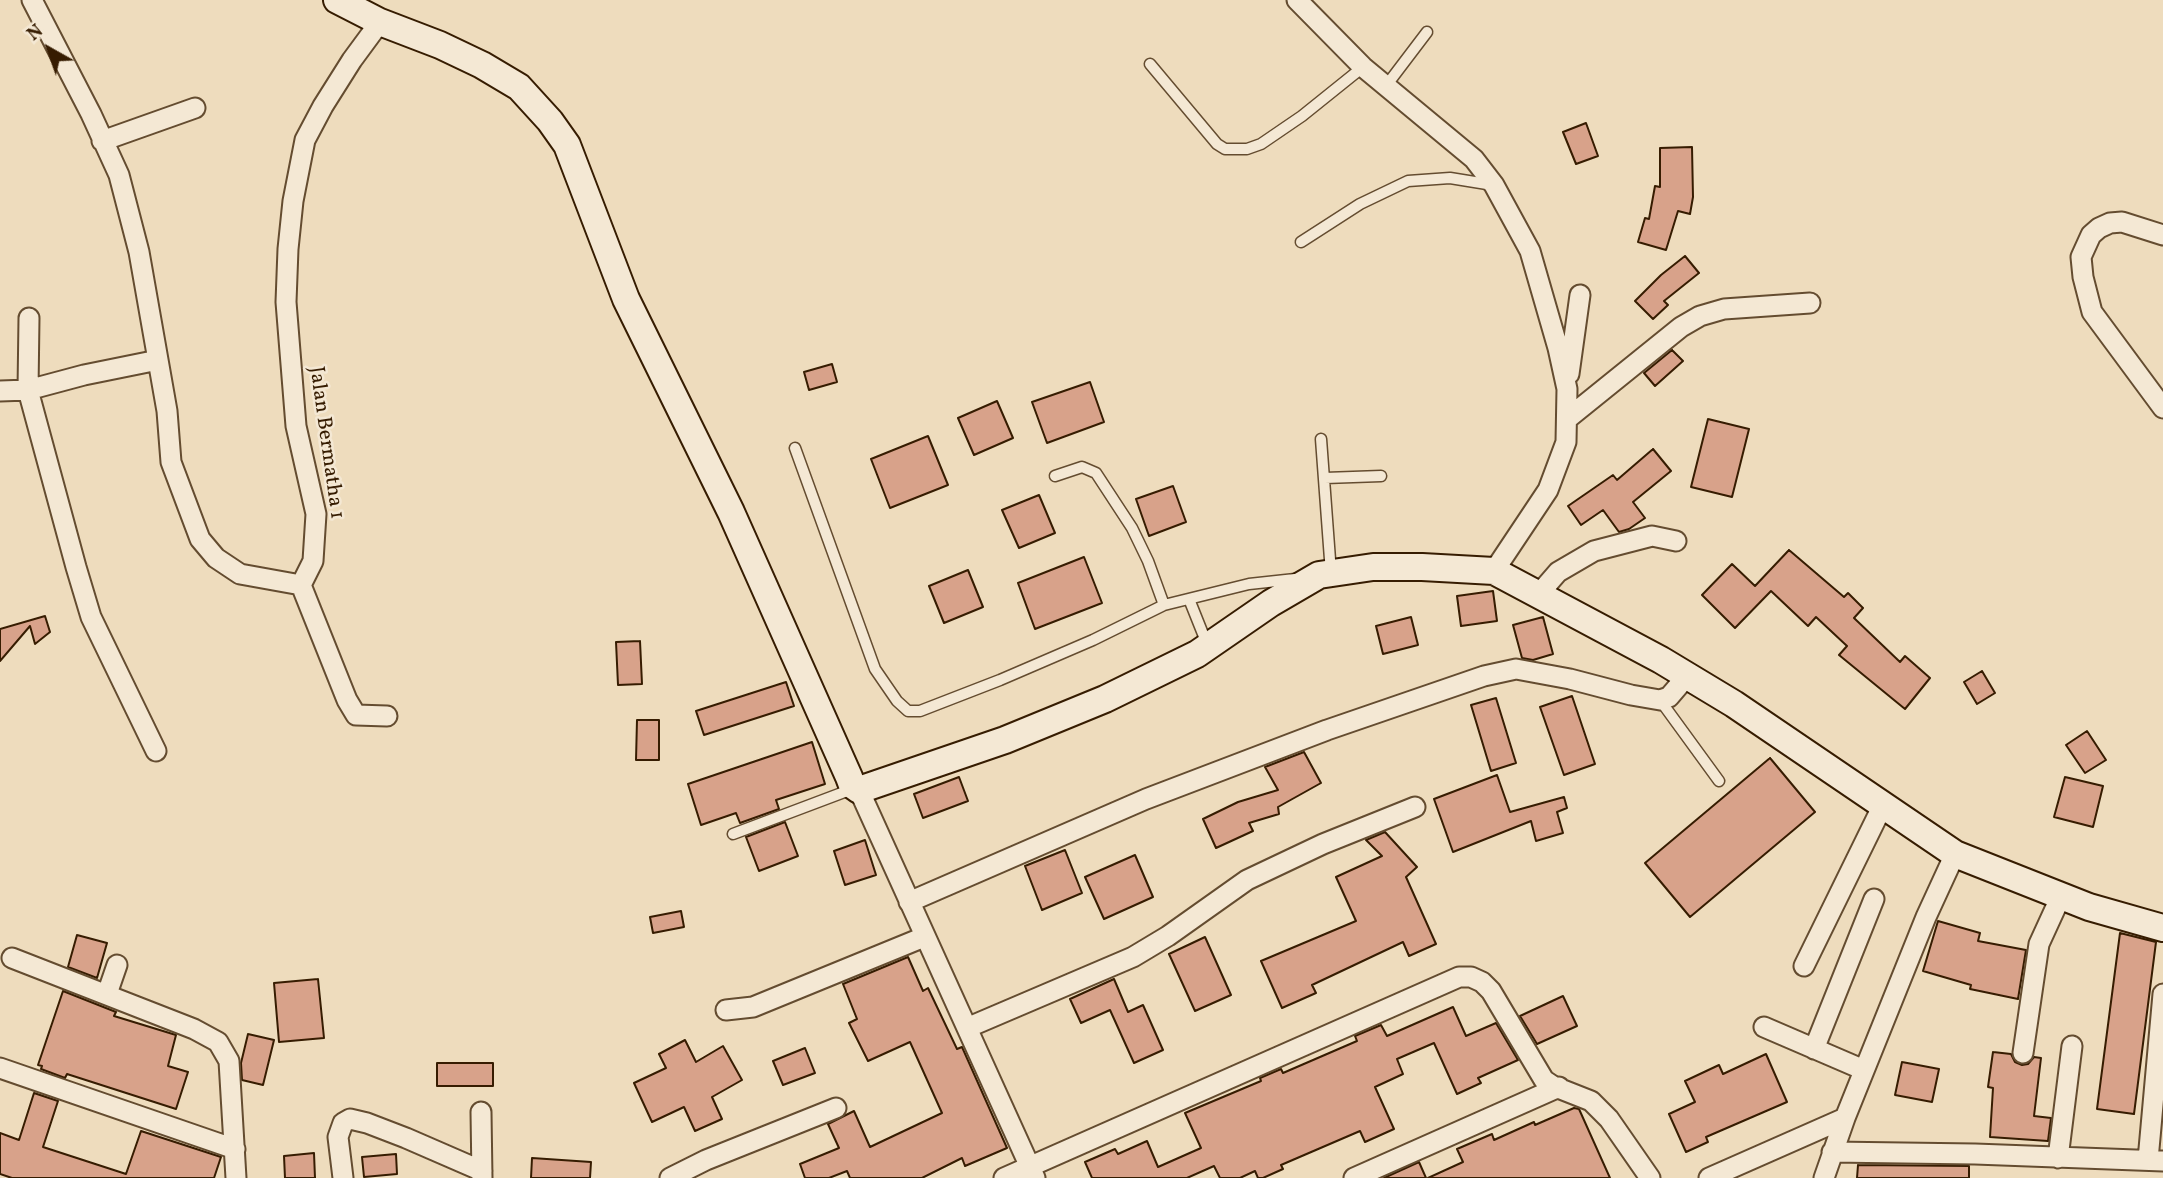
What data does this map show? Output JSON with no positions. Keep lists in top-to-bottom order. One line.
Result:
{"streets":{"street":["Jalan Bermatha 1"]},"north":"top left"}
